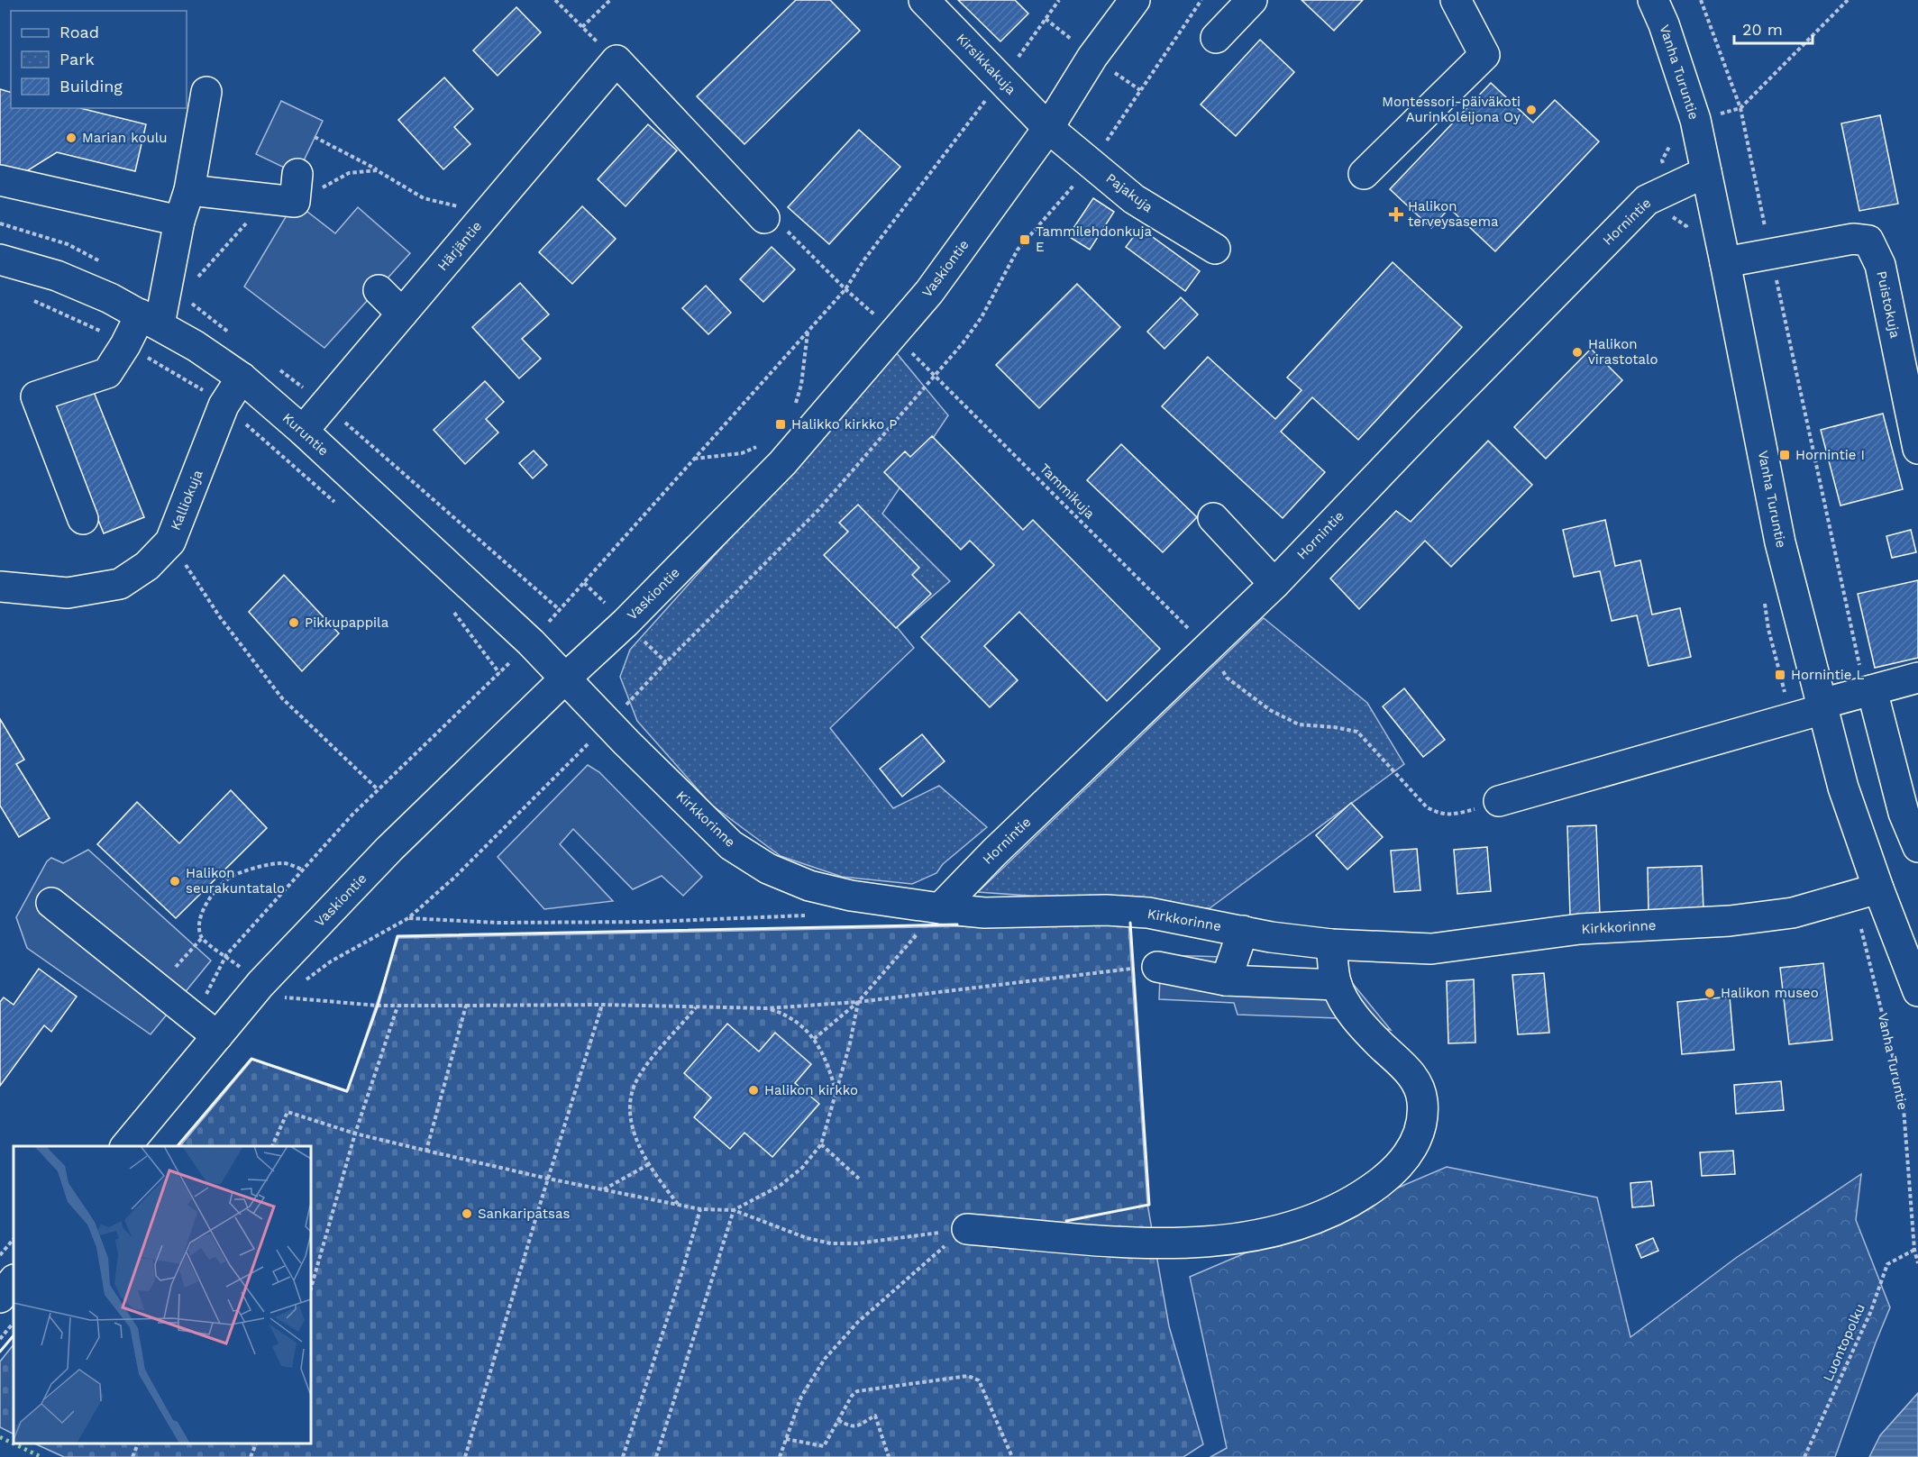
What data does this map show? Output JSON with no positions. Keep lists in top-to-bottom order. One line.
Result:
{"streets":{"street":["Kirsikkakuja","Vanha Turuntie","Pajakuja","Hornintie","Härjäntie","Vaskiontie","Puistokuja","Kuruntie","Kalliokuja","Kirkkorinne"],"path":["Tammikuja","Luontopolku"]},"crossings":[["Kirsikkakuja","Pajakuja"],["Kirsikkakuja","Vaskiontie"],["Vanha Turuntie","Hornintie"],["Vanha Turuntie","Puistokuja"],["Vanha Turuntie","Kirkkorinne"],["Vanha Turuntie","Luontopolku"],["Pajakuja","Vaskiontie"],["Hornintie","Tammikuja"],["Hornintie","Kirkkorinne"],["Härjäntie","Kuruntie"],["Vaskiontie","Kuruntie"],["Vaskiontie","Kirkkorinne"],["Kuruntie","Kalliokuja"],["Kuruntie","Kirkkorinne"]],"places":{"other":["Montessori-päiväkoti Aurinkoleijona Oy","Marian koulu","Halikon virastotalo","Pikkupappila","Halikon seurakuntatalo","Halikon museo","Halikon kirkko","Sankaripatsas"],"health":["Halikon terveysasema"],"transit":["Tammilehdonkuja E","Halikko kirkko P","Hornintie I","Hornintie L"]},"legend":["Road","Park","Building"],"scale_bar":"20 m"}
